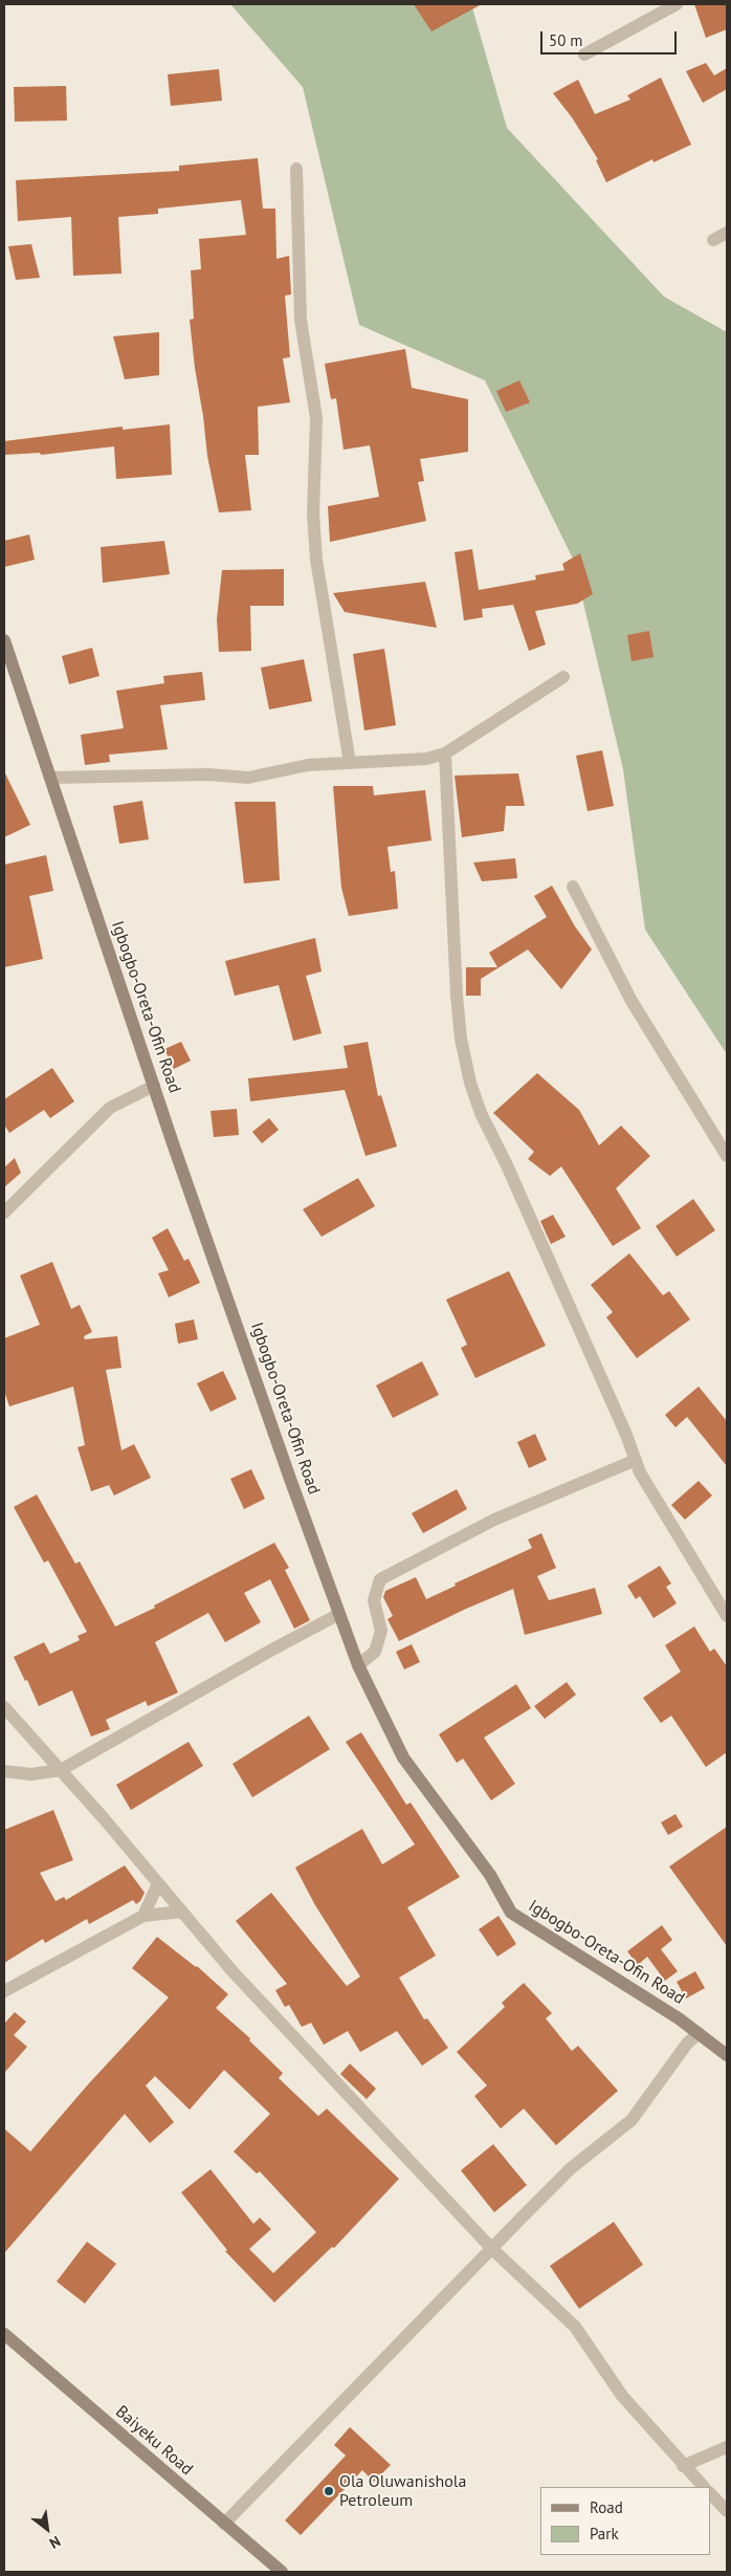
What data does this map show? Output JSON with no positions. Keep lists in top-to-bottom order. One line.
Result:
{"streets":{"street":["Igbogbo-Oreta-Ofin Road","Baiyeku Road"]},"places":["Ola Oluwanishola Petroleum"],"legend":["Road","Park"],"scale_bar":"50 m","north":"bottom right"}
